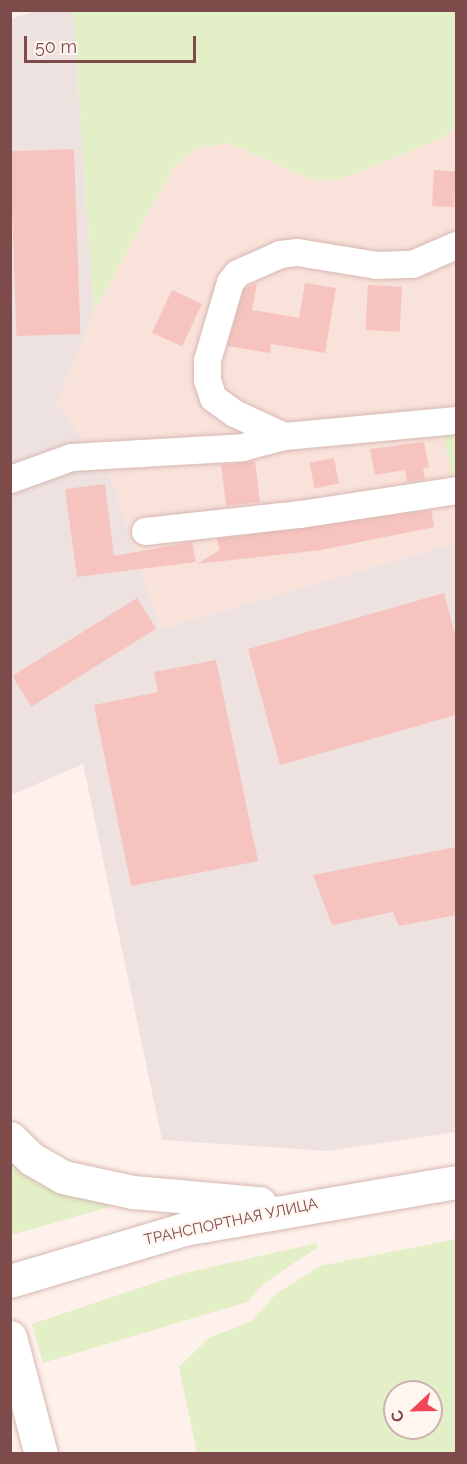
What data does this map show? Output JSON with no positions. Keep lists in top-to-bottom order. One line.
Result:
{"streets":{"main road":["ТРАНСПОРТНАЯ УЛИЦА"]},"scale_bar":"50 m","north":"left"}
